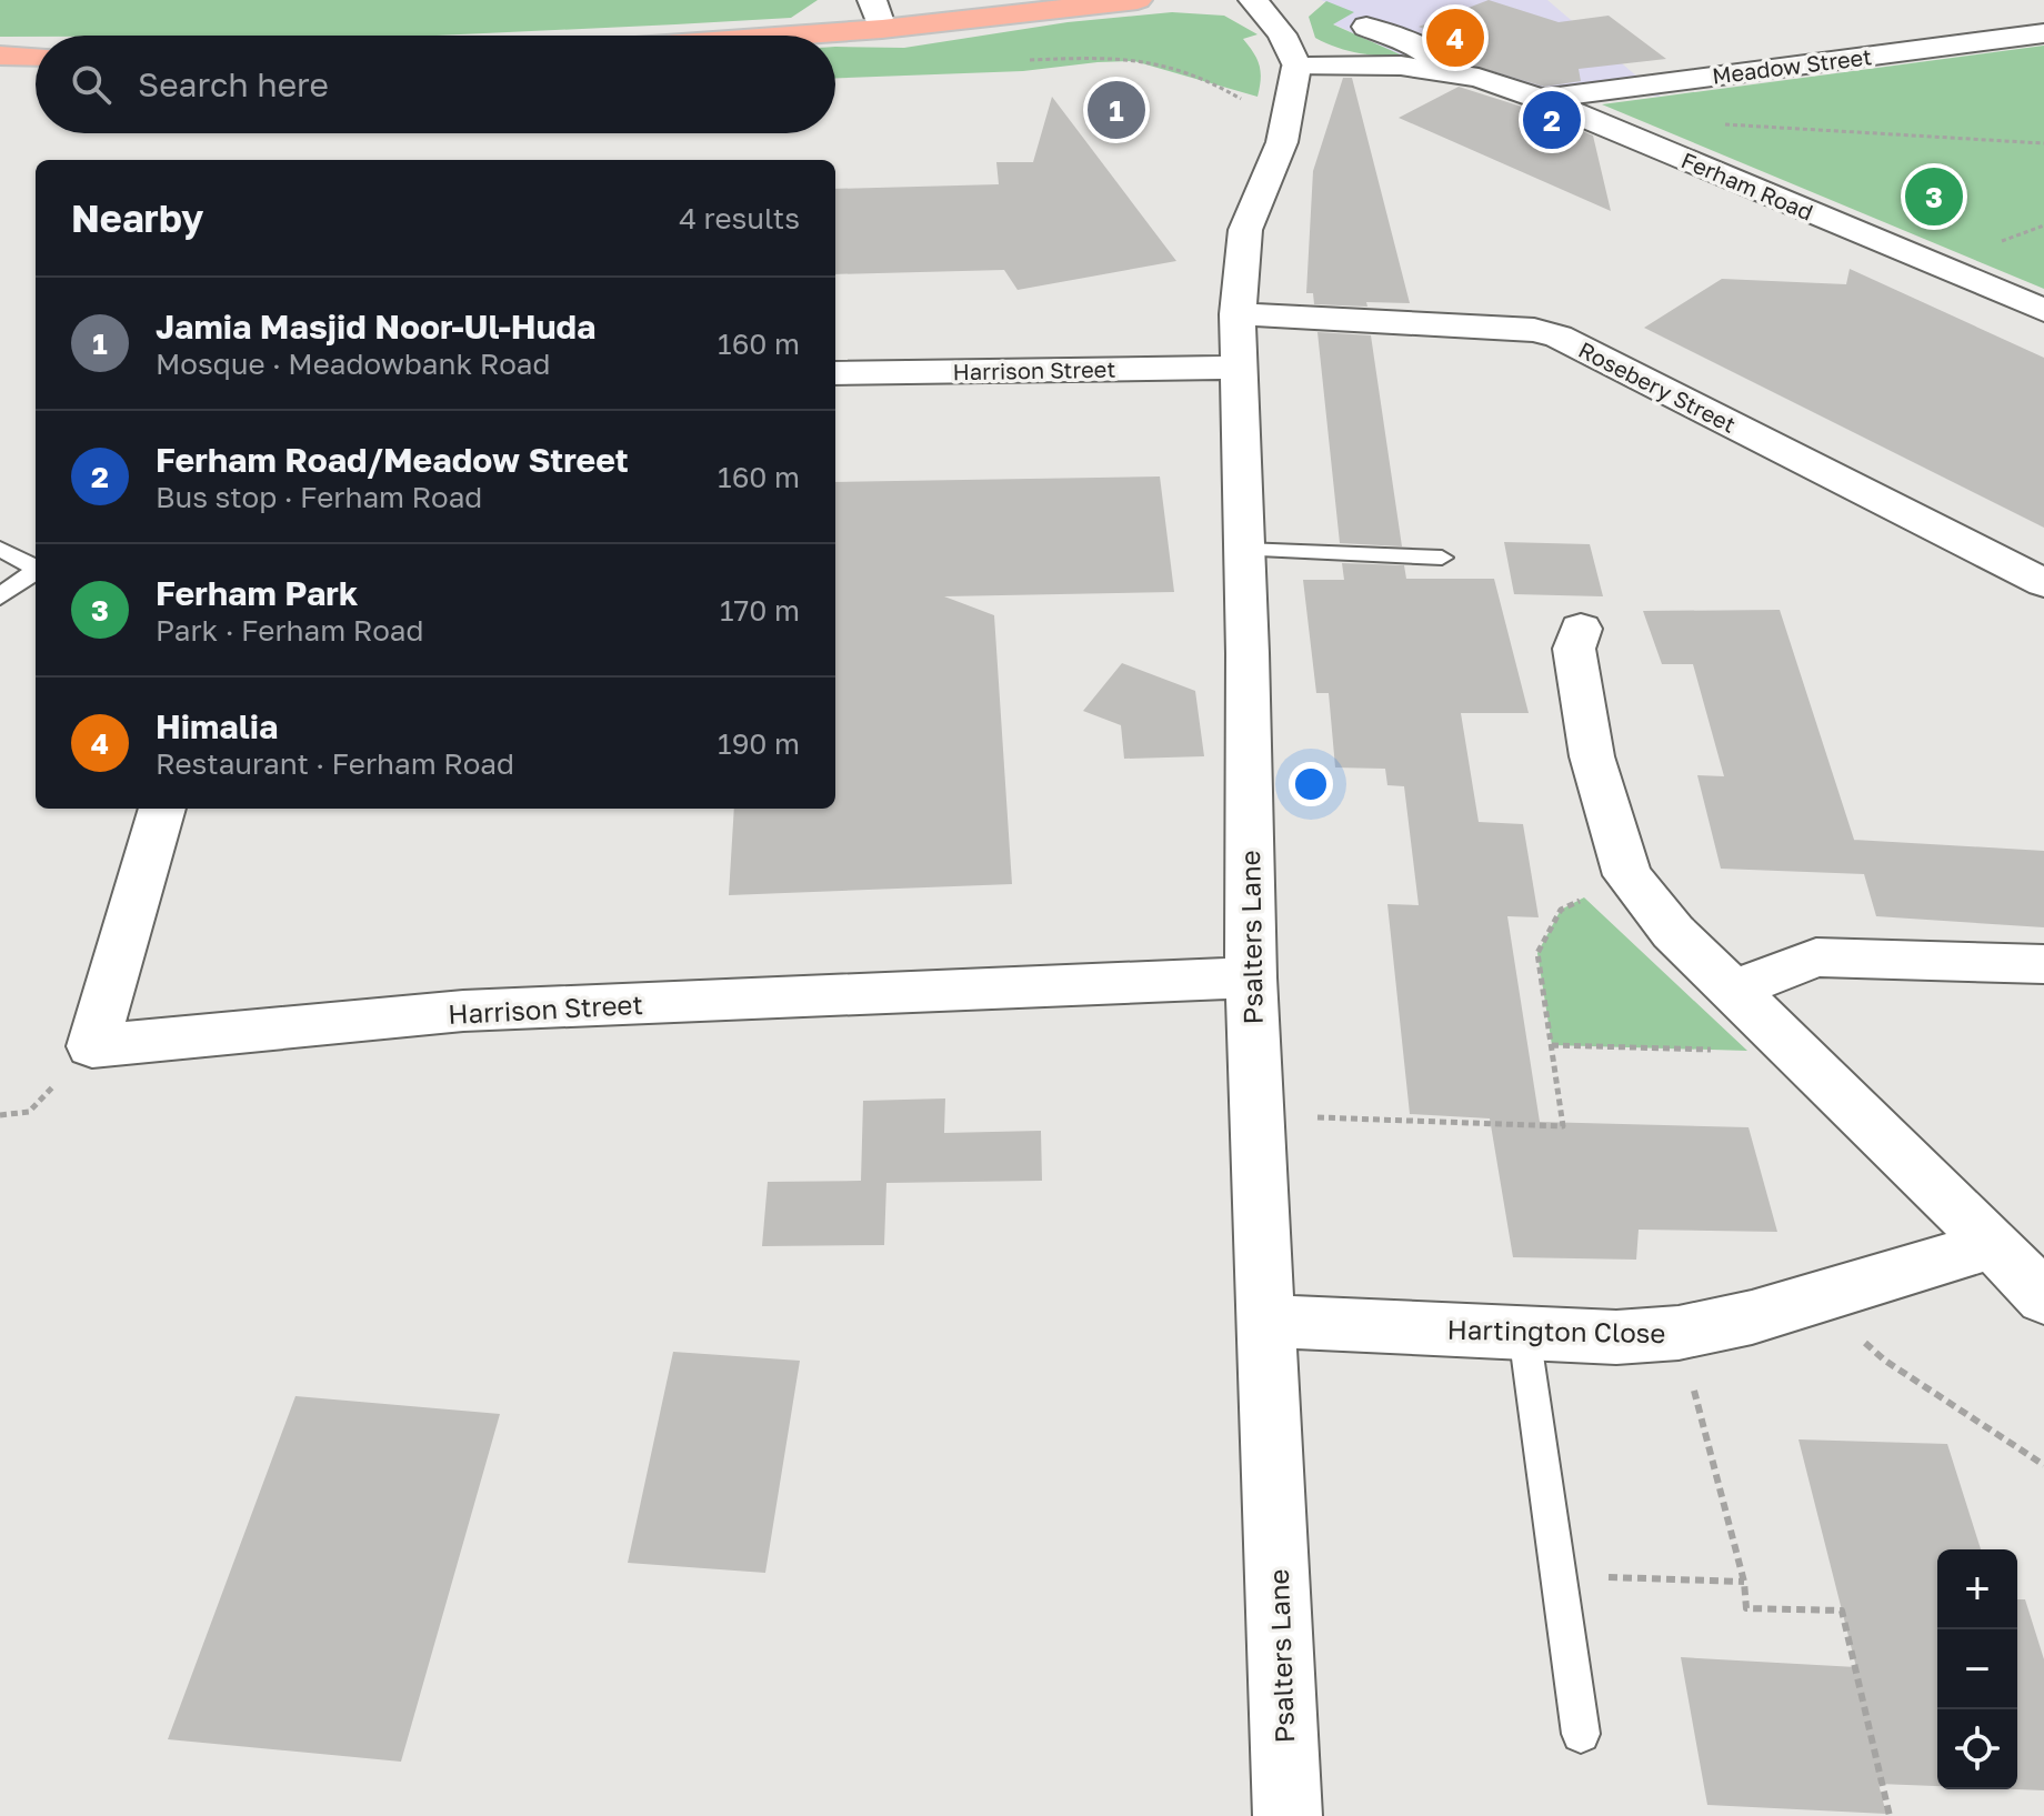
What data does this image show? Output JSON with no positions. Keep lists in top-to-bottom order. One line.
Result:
{"streets":{"street":["Meadow Street","Ferham Road","Harrison Street","Rosebery Street","Psalters Lane","Hartington Close"]},"crossings":[["Meadow Street","Ferham Road"],["Ferham Road","Psalters Lane"],["Harrison Street","Psalters Lane"],["Rosebery Street","Psalters Lane"],["Psalters Lane","Hartington Close"]],"page":{"pins":["4","1","2","3"],"search":"Search here","heading":["Nearby","4 results"],"list":[{"mark":"1","name":"Jamia Masjid Noor-Ul-Huda","note":"Mosque · Meadowbank Road","value":"160 m"},{"mark":"2","name":"Ferham Road/Meadow Street","note":"Bus stop · Ferham Road","value":"160 m"},{"mark":"3","name":"Ferham Park","note":"Park · Ferham Road","value":"170 m"},{"mark":"4","name":"Himalia","note":"Restaurant · Ferham Road","value":"190 m"}],"map_buttons":["+","−"]}}
